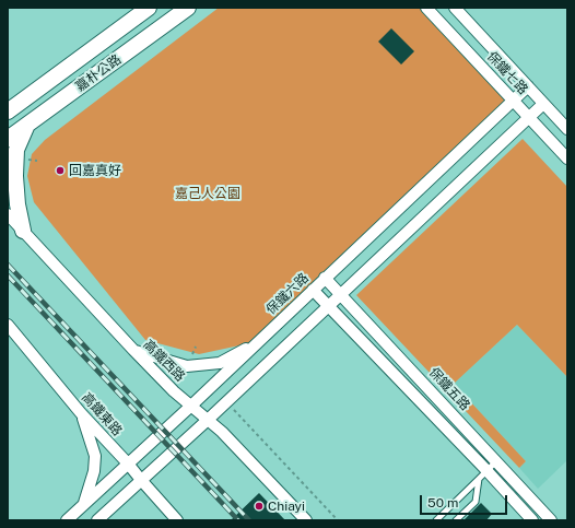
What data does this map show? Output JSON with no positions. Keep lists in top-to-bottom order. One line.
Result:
{"streets":{"main road":["嘉朴公路"],"street":["保鐵七路","保鐵六路","高鐵西路","保鐵五路","高鐵東路"]},"crossings":[["保鐵七路","保鐵六路"],["保鐵六路","高鐵西路"],["保鐵六路","保鐵五路"],["保鐵六路","高鐵東路"]],"parks":["嘉己人公園"],"places":["回嘉真好","Chiayi"],"scale_bar":"50 m"}
